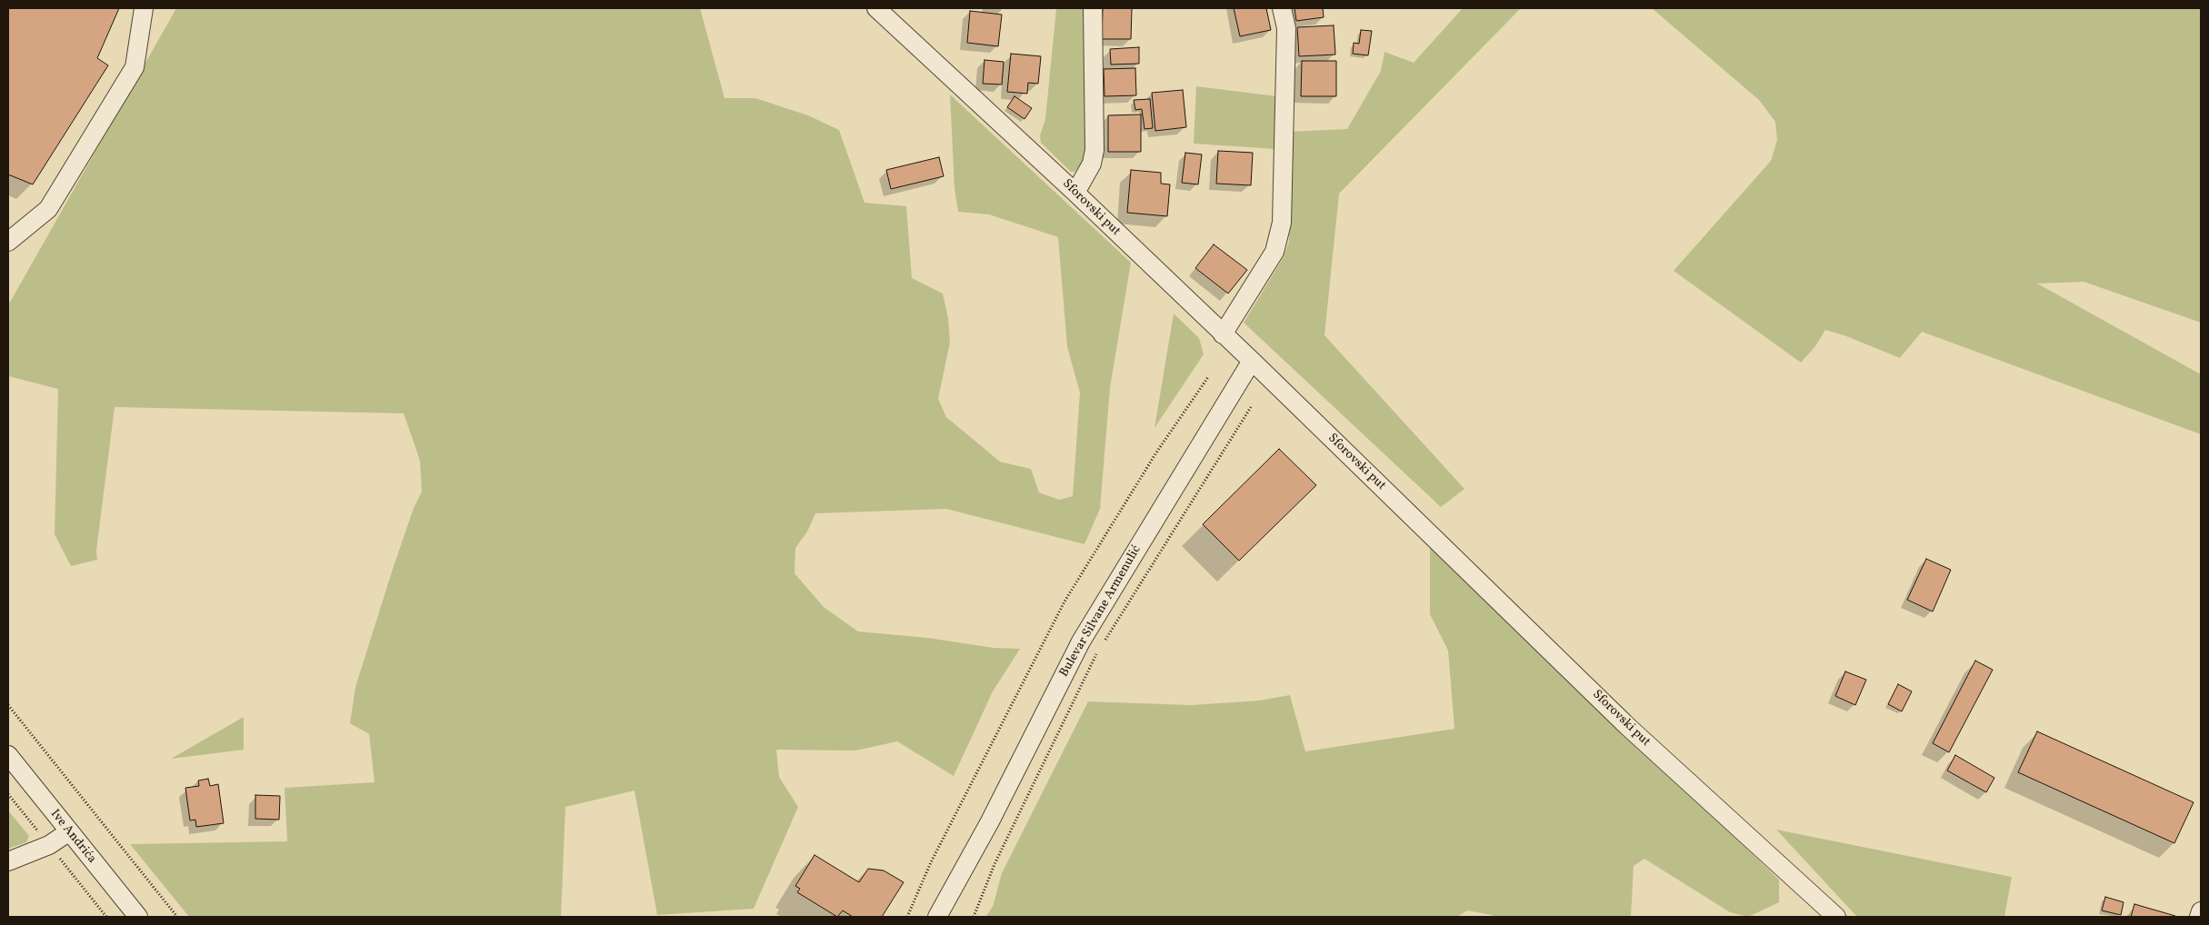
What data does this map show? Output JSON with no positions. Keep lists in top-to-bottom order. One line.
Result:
{"streets":{"street":["Sforovski put","Bulevar Silvane Armenulić","Ive Andrića"]},"crossings":[["Sforovski put","Bulevar Silvane Armenulić"]]}
